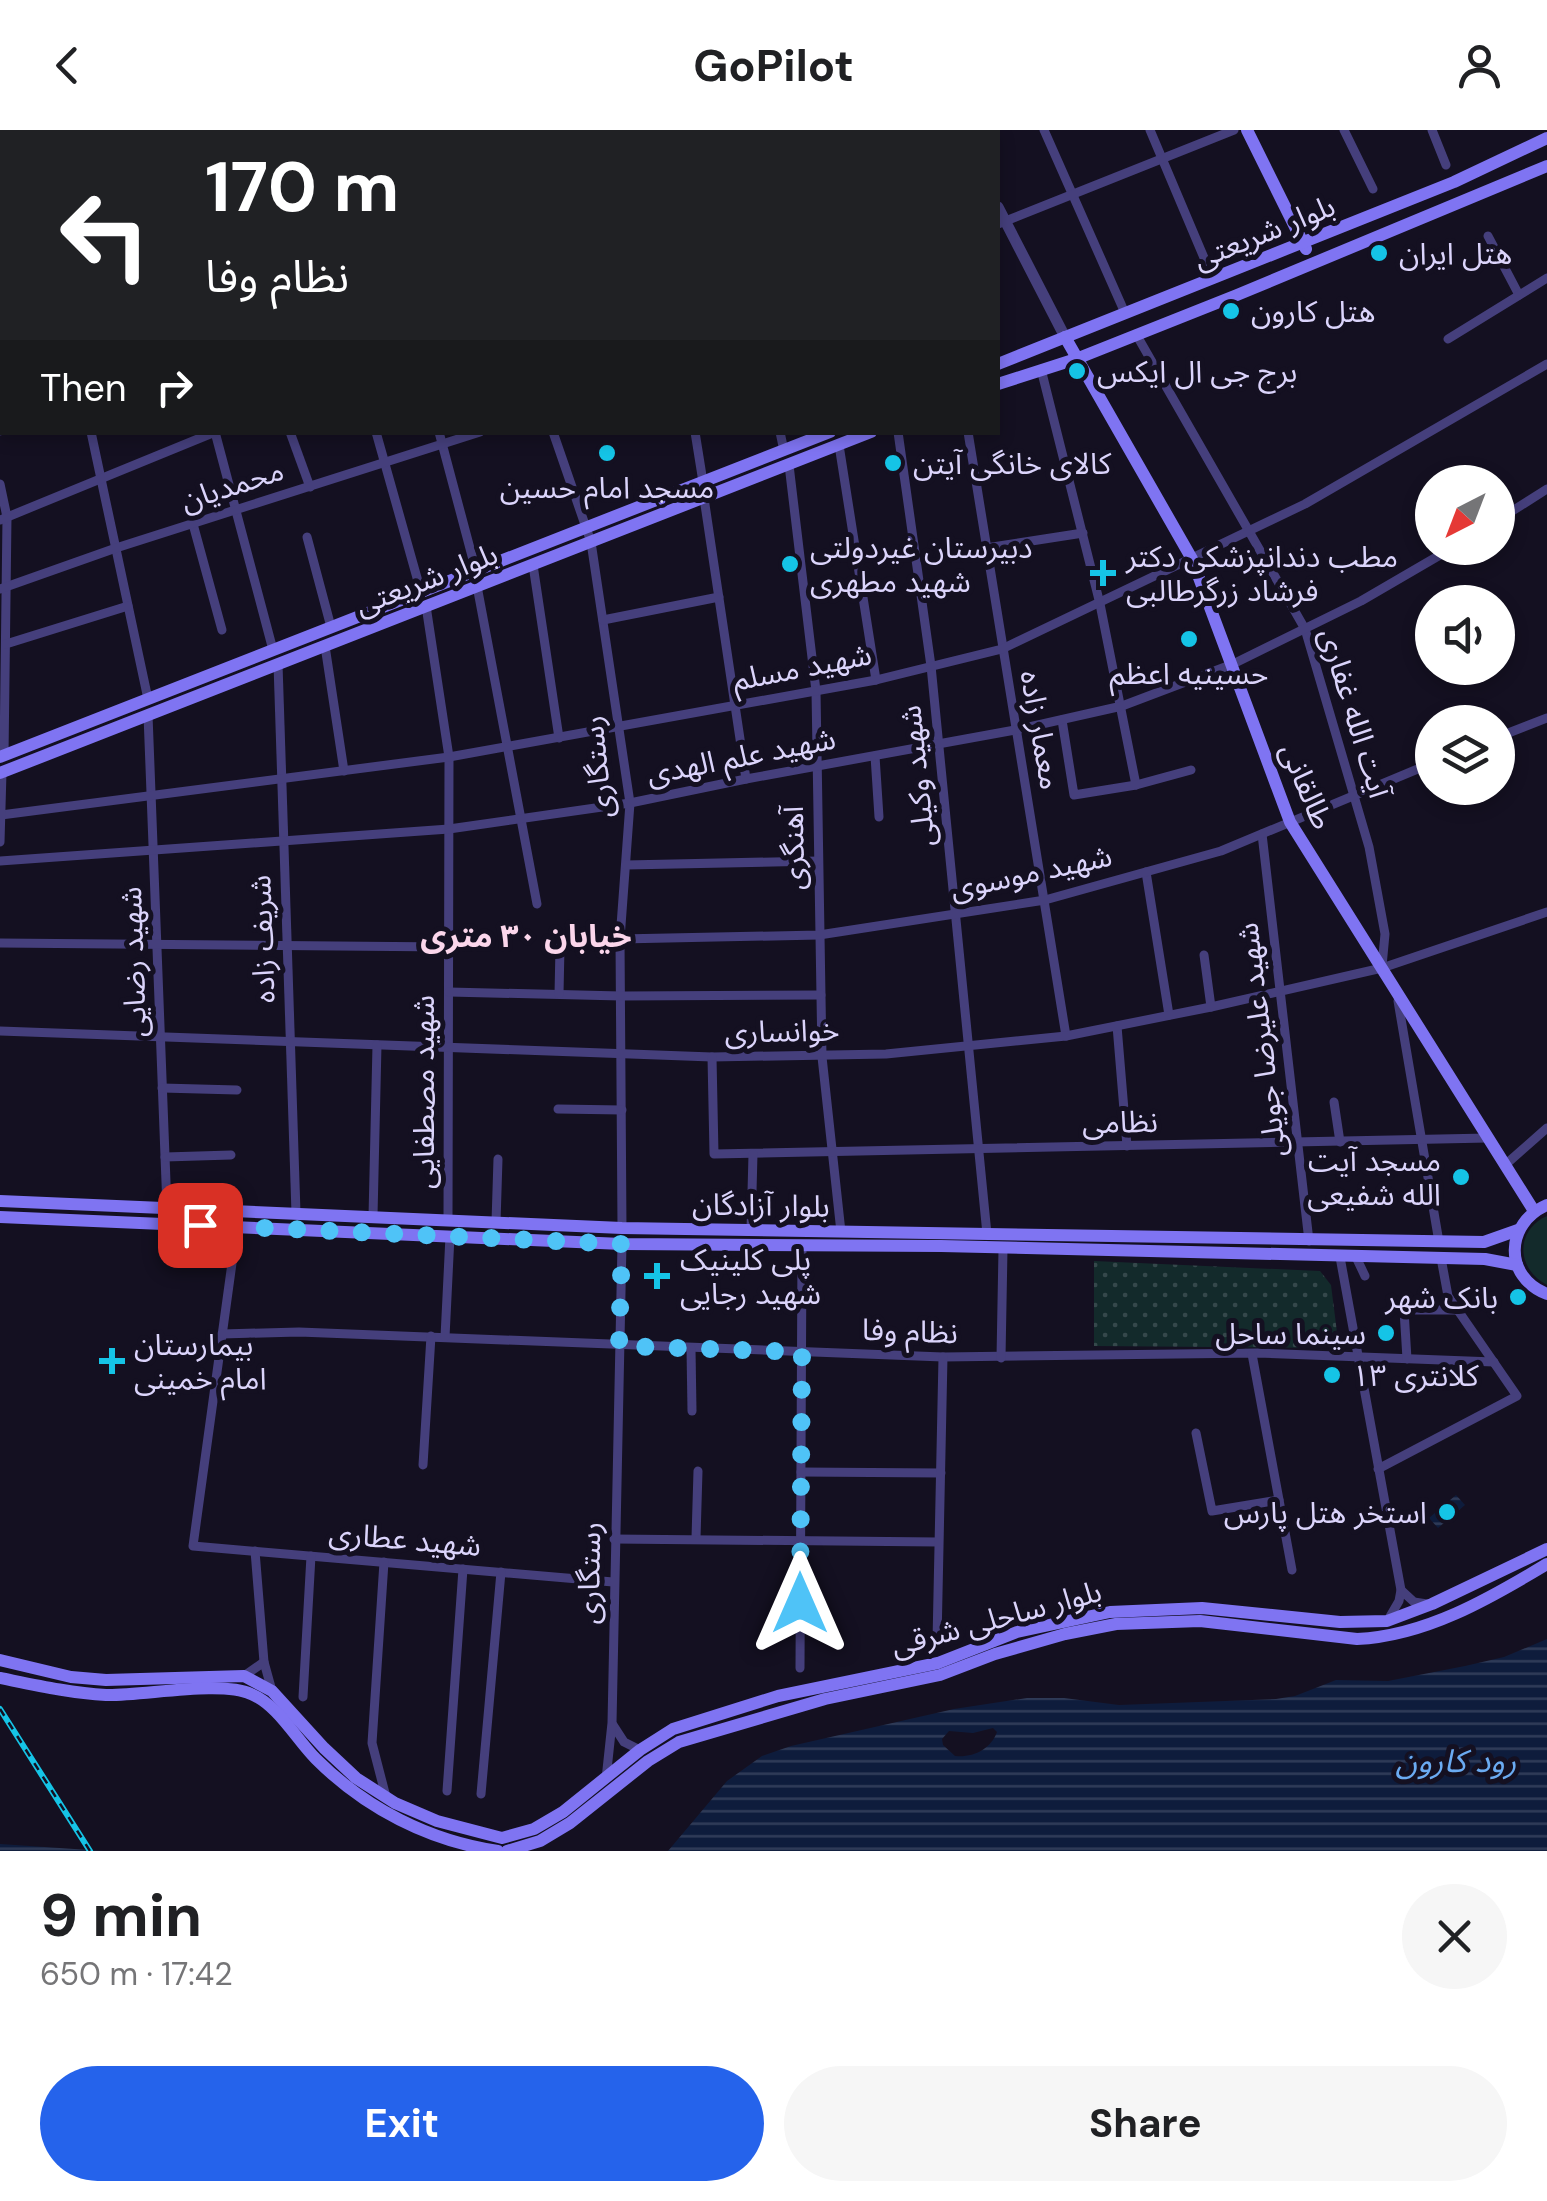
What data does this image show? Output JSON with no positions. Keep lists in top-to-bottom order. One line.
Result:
{"streets":{"main road":["بلوار شریعتی","طالقانی","بلوار آزادگان","بلوار ساحلی شرقی"],"street":["محمدیان","شهید مسلم","آیت الله غفاری","معمار زاده","شهید علم الهدی","رستگاری","شهید وکیلی","آهنگری","شهید موسوی","شریف زاده","شهید رضایی","خوانساری","شهید علیرضا جویلی","شهید مصطفایی","نظامی","نظام وفا","شهید عطاری"]},"crossings":[["بلوار شریعتی","آیت الله غفاری"],["بلوار شریعتی","رستگاری"],["بلوار شریعتی","طالقانی"],["بلوار شریعتی","آهنگری"],["بلوار شریعتی","شریف زاده"],["بلوار شریعتی","شهید رضایی"],["بلوار شریعتی","شهید مصطفایی"],["محمدیان","شریف زاده"],["محمدیان","شهید مصطفایی"],["شهید مسلم","آیت الله غفاری"],["شهید مسلم","معمار زاده"],["شهید مسلم","رستگاری"],["شهید مسلم","شهید وکیلی"],["شهید مسلم","طالقانی"],["شهید مسلم","آهنگری"],["شهید مسلم","شریف زاده"],["شهید مسلم","شهید رضایی"],["شهید مسلم","شهید مصطفایی"],["آیت الله غفاری","شهید علم الهدی"],["آیت الله غفاری","طالقانی"],["آیت الله غفاری","شهید موسوی"],["آیت الله غفاری","خوانساری"],["معمار زاده","شهید علم الهدی"],["معمار زاده","شهید موسوی"],["معمار زاده","خوانساری"],["شهید علم الهدی","رستگاری"],["شهید علم الهدی","شهید وکیلی"],["شهید علم الهدی","طالقانی"],["شهید علم الهدی","آهنگری"],["شهید علم الهدی","شریف زاده"],["شهید علم الهدی","شهید رضایی"],["شهید علم الهدی","شهید مصطفایی"],["رستگاری","شهید موسوی"],["رستگاری","خوانساری"],["رستگاری","بلوار آزادگان"],["رستگاری","نظام وفا"],["رستگاری","شهید عطاری"],["رستگاری","بلوار ساحلی شرقی"],["شهید وکیلی","شهید موسوی"],["شهید وکیلی","خوانساری"],["شهید وکیلی","نظامی"],["شهید وکیلی","بلوار آزادگان"],["طالقانی","شهید موسوی"],["طالقانی","خوانساری"],["طالقانی","نظامی"],["آهنگری","شهید موسوی"],["آهنگری","خوانساری"],["آهنگری","نظامی"],["آهنگری","بلوار آزادگان"],["شهید موسوی","شهید علیرضا جویلی"],["شریف زاده","خوانساری"],["شریف زاده","بلوار آزادگان"],["شهید رضایی","خوانساری"],["شهید رضایی","بلوار آزادگان"],["خوانساری","شهید علیرضا جویلی"],["خوانساری","شهید مصطفایی"],["خوانساری","نظامی"],["شهید علیرضا جویلی","نظامی"],["شهید علیرضا جویلی","بلوار آزادگان"],["شهید مصطفایی","بلوار آزادگان"],["نظام وفا","شهید عطاری"],["شهید عطاری","بلوار ساحلی شرقی"]],"districts":["خیابان ۳۰ متری"],"water":["رود کارون"],"places":{"other":["هتل ایران","هتل کارون","برج جی ال ایکس","مسجد امام حسین","کالای خانگی آیتن","دبیرستان غیردولتی شهید مطهری","حسینیه اعظم","مسجد آیت الله شفیعی","بانک شهر","سینما ساحل","کلانتری ۱۳","استخر هتل پارس"],"health":["مطب دندانپزشکی دکتر فرشاد زرگرطالبی","پلی کلینیک شهید رجایی","بیمارستان امام خمینی"]},"north":"bottom left","page":{"header":"GoPilot","turn":["170 m","نظام وفا"],"then":"Then","heading":["9 min","650 m · 17:42"],"buttons":["Exit","Share"]}}
